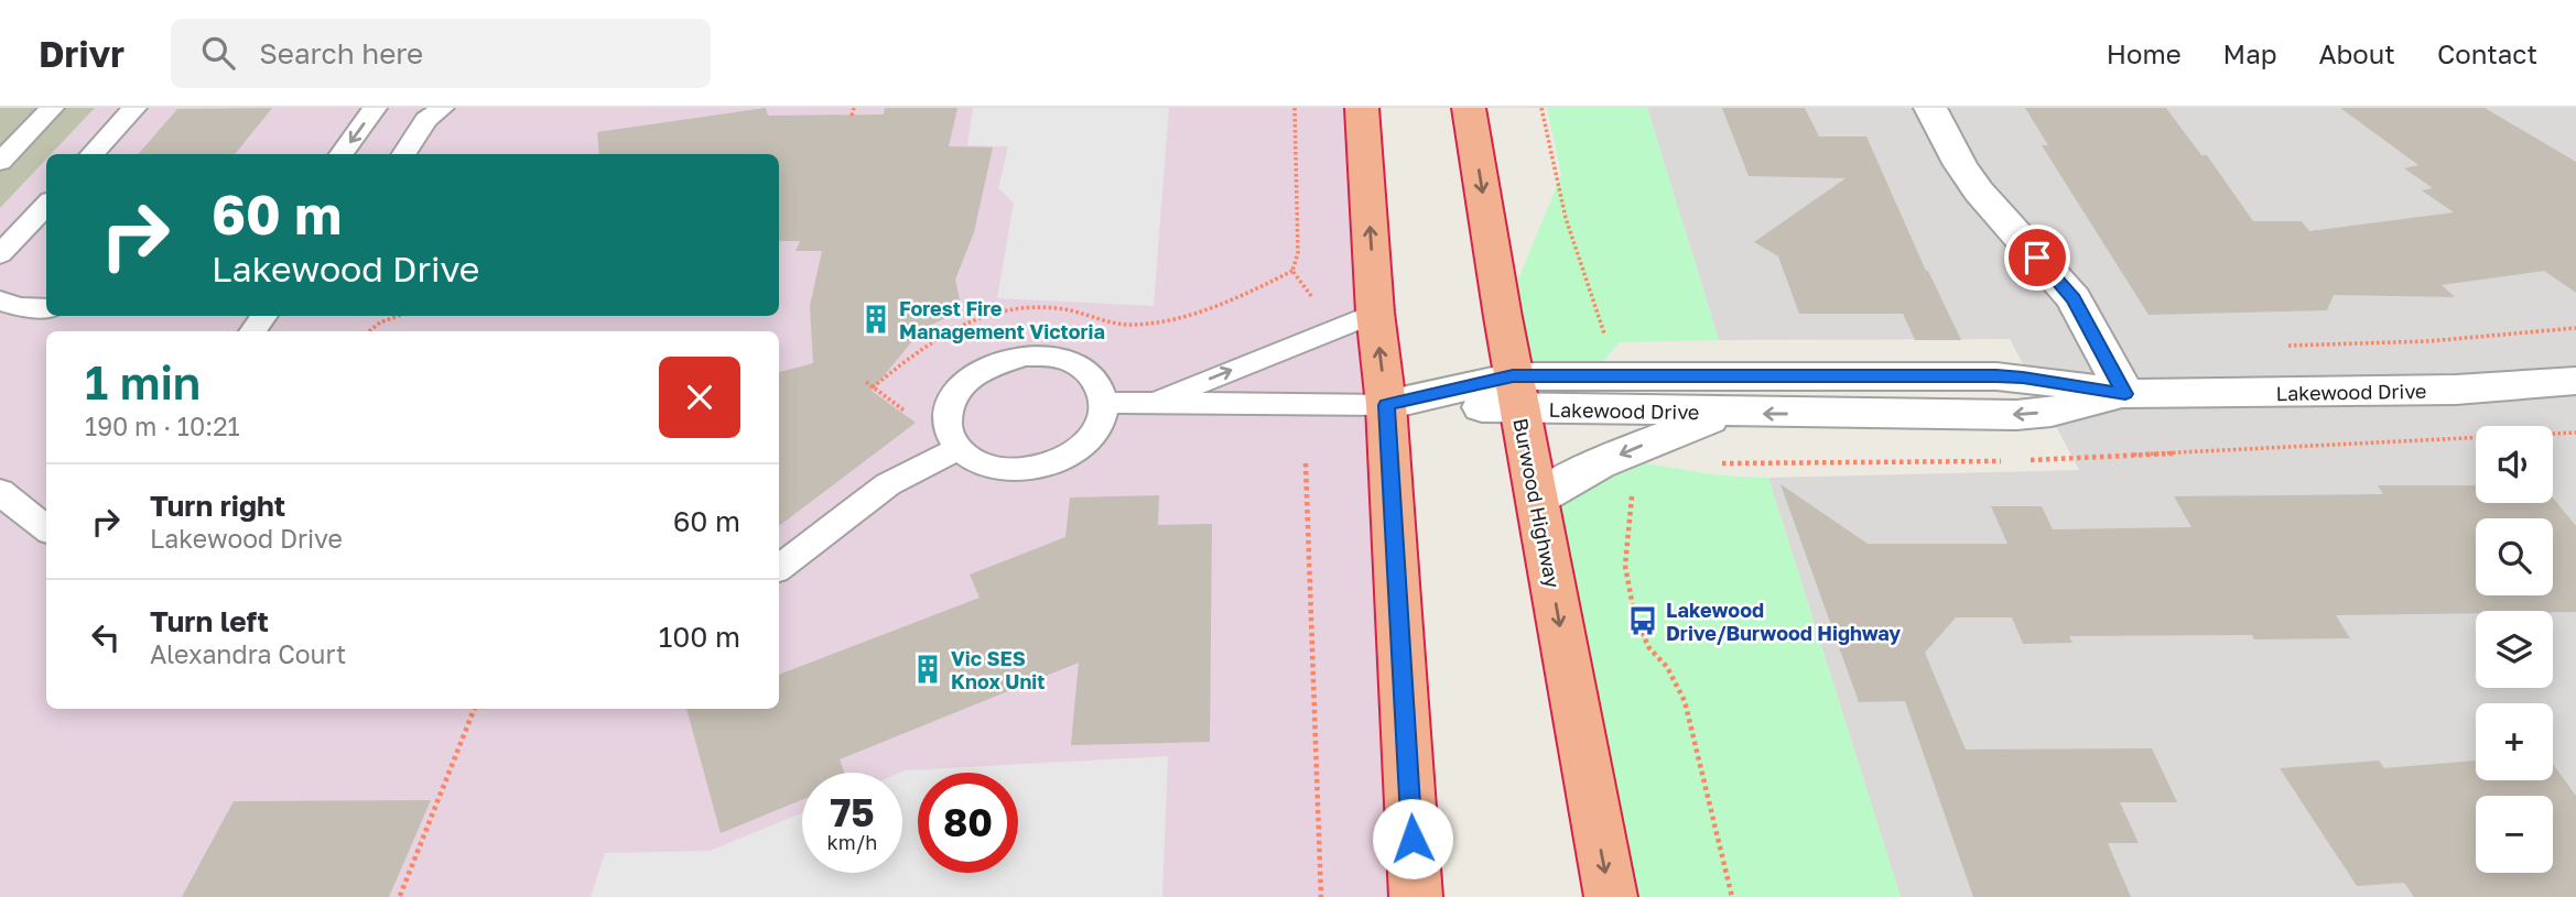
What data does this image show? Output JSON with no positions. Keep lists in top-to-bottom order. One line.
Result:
{"streets":{"highway":["Burwood Highway"],"street":["Lakewood Drive"]},"crossings":[["Lakewood Drive","Burwood Highway"]],"places":{"building":["Forest Fire Management Victoria","Vic SES Knox Unit"],"bus stop":["Lakewood Drive/Burwood Highway"]},"page":{"header":"Drivr","search":"Search here","nav":["Home","Map","About","Contact"],"turn":["60 m","Lakewood Drive"],"heading":["1 min","190 m · 10:21"],"map_buttons":["+","−"],"list":[{"name":"Turn right","note":"Lakewood Drive","value":"60 m"},{"name":"Turn left","note":"Alexandra Court","value":"100 m"}],"speed":"75 km/h","limit":"80"}}
